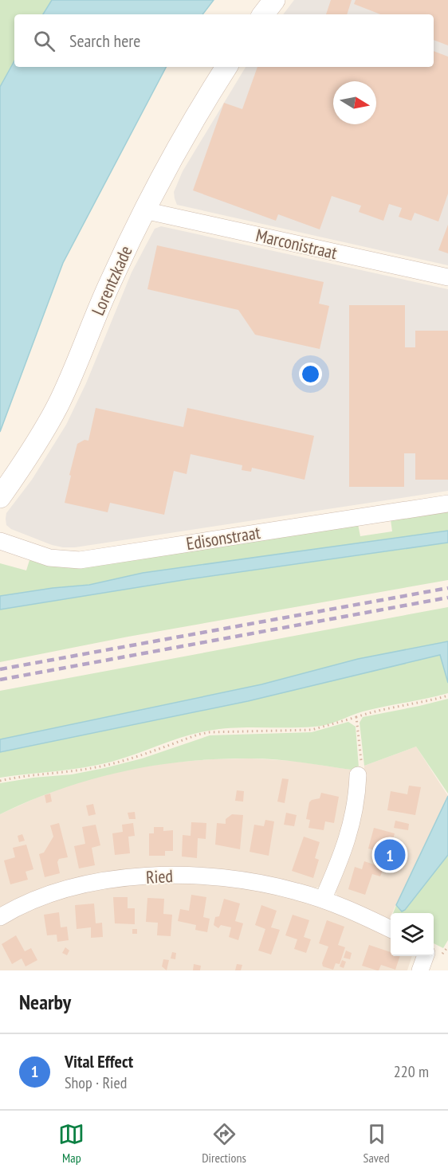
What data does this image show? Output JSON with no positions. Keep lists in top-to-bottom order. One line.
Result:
{"streets":{"street":["Marconistraat","Lorentzkade","Edisonstraat","Ried"]},"crossings":[["Marconistraat","Lorentzkade"]],"north":"right","page":{"search":"Search here","pins":"1","heading":"Nearby","list":[{"mark":"1","name":"Vital Effect","note":"Shop · Ried","value":"220 m"}],"nav":["Map","Directions","Saved"]}}
